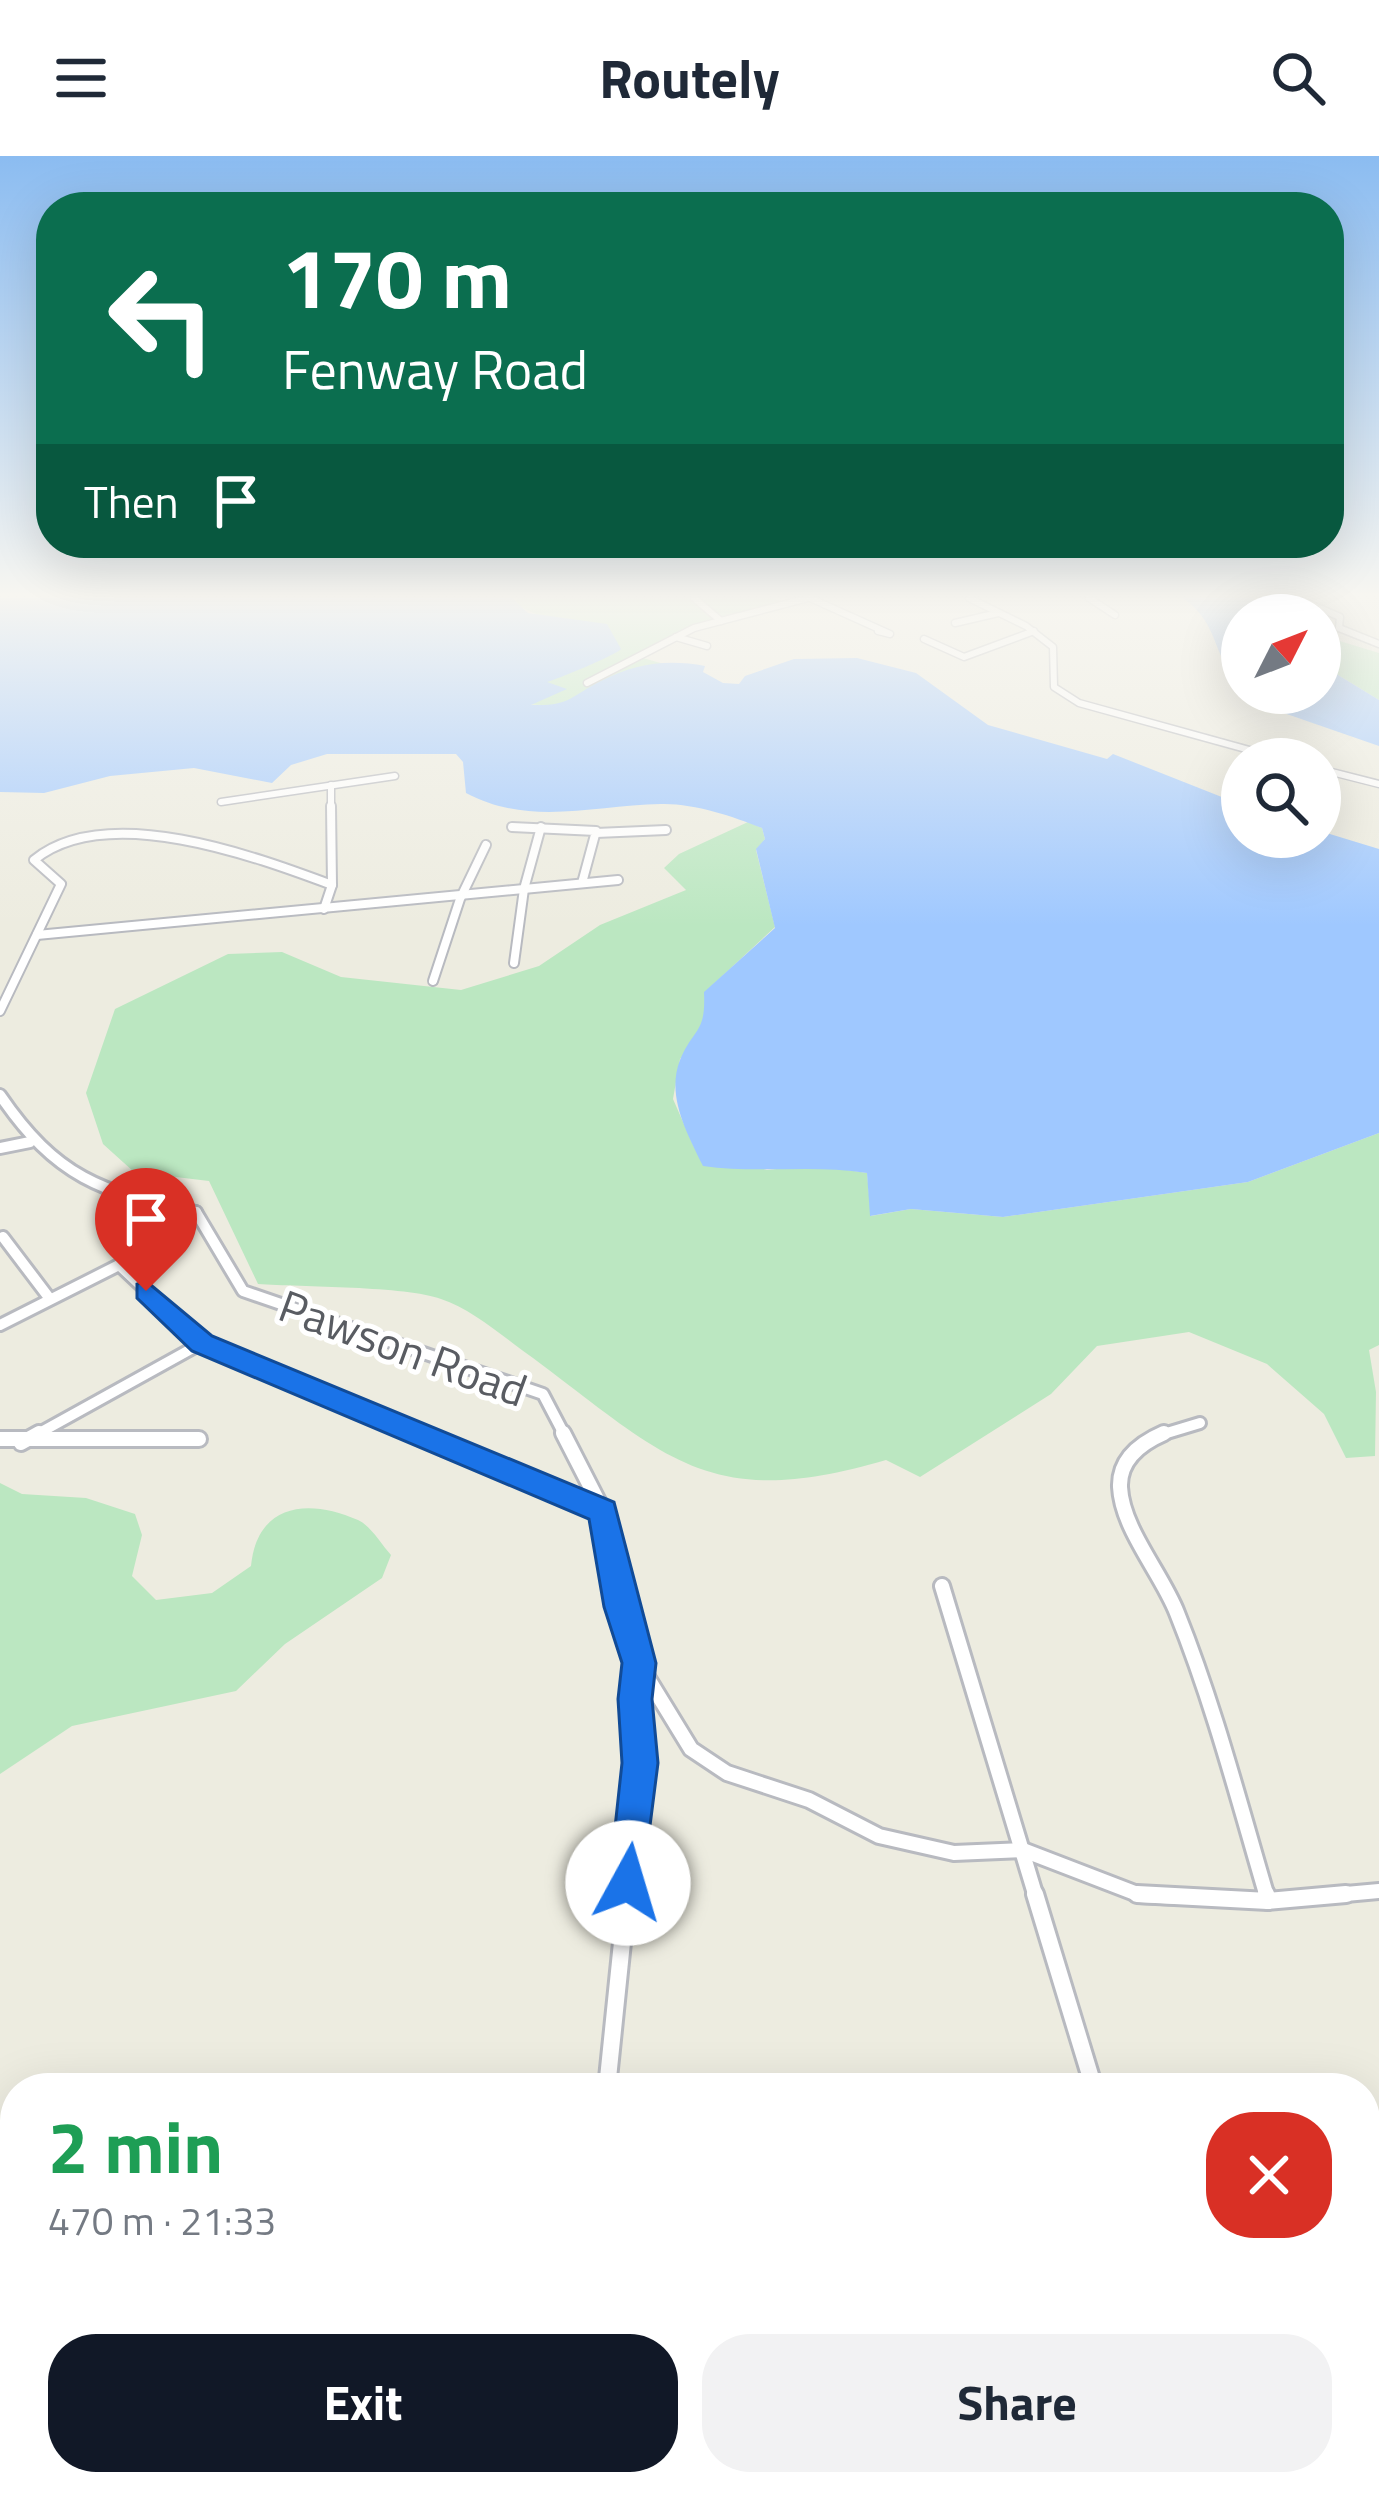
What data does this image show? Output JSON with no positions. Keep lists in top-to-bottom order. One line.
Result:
{"streets":{"street":["Pawson Road"]},"north":"top right","page":{"header":"Routely","turn":["170 m","Fenway Road"],"then":"Then","heading":["2 min","470 m · 21:33"],"buttons":["Exit","Share"]}}
